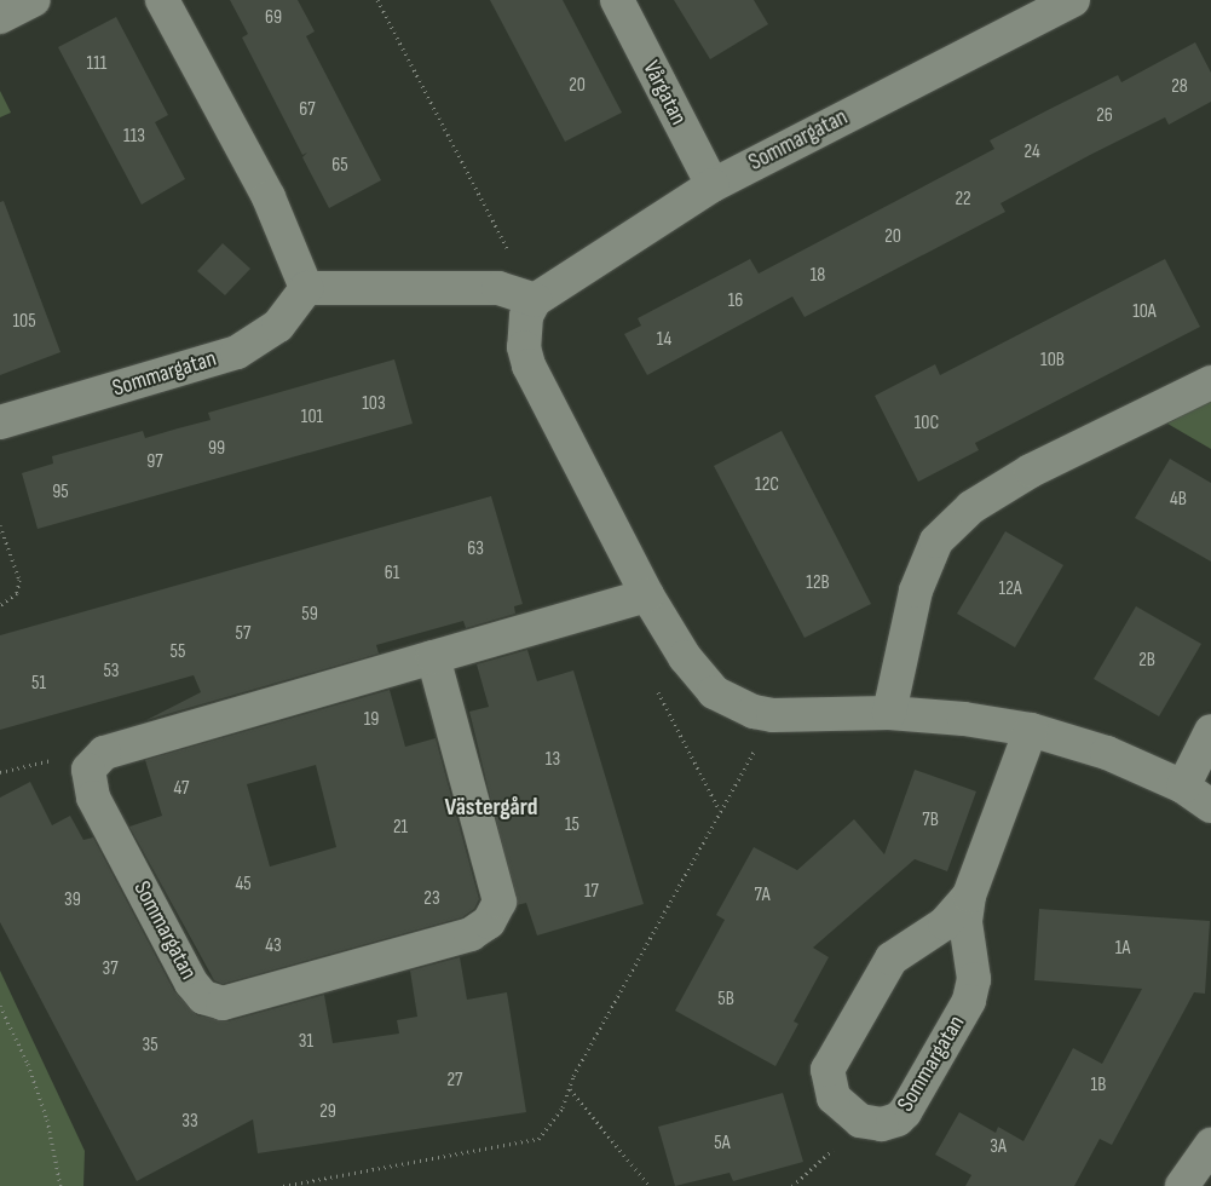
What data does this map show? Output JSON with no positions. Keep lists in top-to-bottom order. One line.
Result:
{"streets":{"street":["Vårgatan","Sommargatan"]},"crossings":[["Vårgatan","Sommargatan"]],"districts":["Västergård"],"house_numbers":["69","111","20","28","67","26","113","24","65","22","20","18","16","10A","105","14","10B","103","101","10C","99","97","12C","95","4B","63","61","12B","12A","59","57","55","2B","53","51","19","13","47","7B","15","21","45","17","7A","23","39","43","1A","37","5B","31","35","27","1B","29","33","5A","3A"]}
